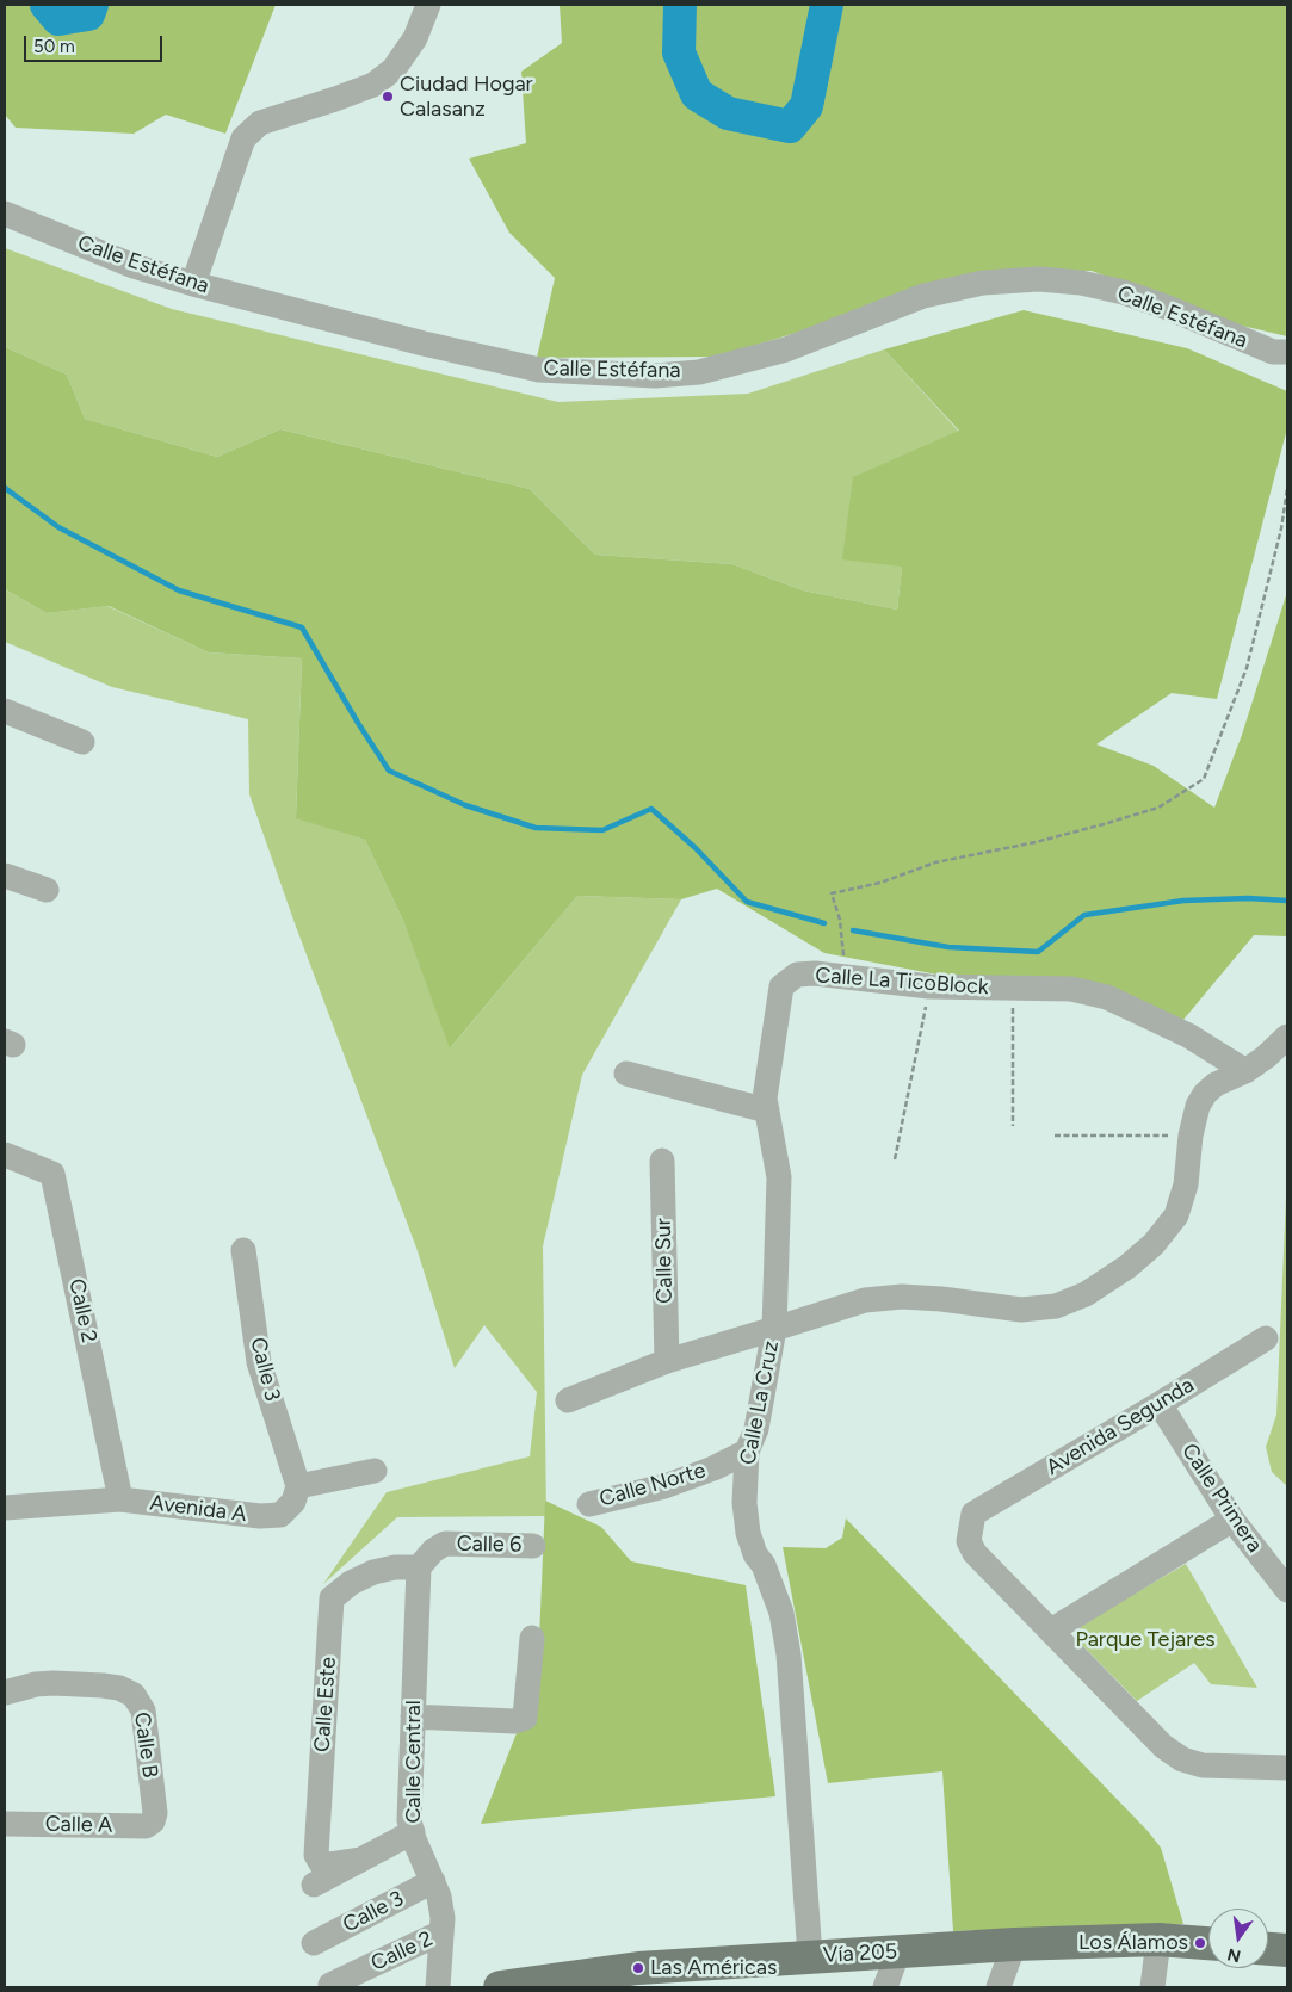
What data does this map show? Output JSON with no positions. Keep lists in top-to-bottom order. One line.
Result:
{"streets":{"main road":["Vía 205"],"street":["Calle Estéfana","Calle La TicoBlock","Calle Sur","Calle 2","Calle 3","Calle La Cruz","Avenida Segunda","Calle Norte","Calle Primera","Avenida A","Calle 6","Calle Este","Calle B","Calle Central","Calle A"]},"crossings":[["Calle La TicoBlock","Calle La Cruz"],["Calle 2","Avenida A"],["Calle 2","Calle Central"],["Calle 3","Avenida A"],["Calle 3","Calle Central"],["Calle La Cruz","Calle Norte"],["Calle La Cruz","Vía 205"],["Avenida Segunda","Calle Primera"],["Calle 6","Calle Este"],["Calle 6","Calle Central"],["Calle Este","Calle Central"],["Calle B","Calle A"]],"parks":["Parque Tejares"],"places":["Ciudad Hogar Calasanz","Los Álamos","Las Américas"],"scale_bar":"50 m","north":"bottom"}
